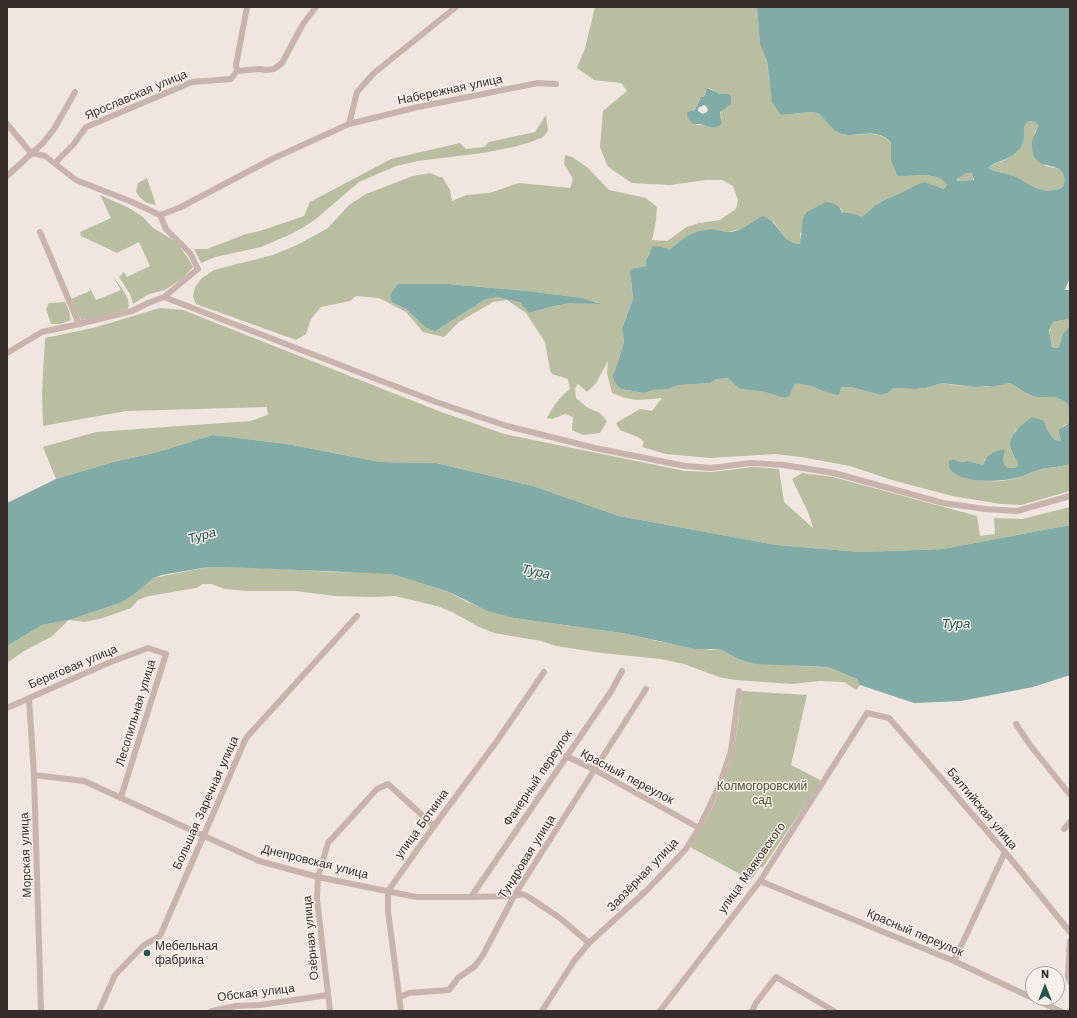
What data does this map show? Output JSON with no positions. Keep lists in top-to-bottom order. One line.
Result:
{"streets":{"street":["Набережная улица","Ярославская улица","Береговая улица","Лесопильная улица","Красный переулок","Фанерный переулок","Большая Заречная улица","Балтийская улица","улица Боткина","Морская улица","Тундровая улица","Днепровская улица","улица Маяковского","Заозёрная улица","Озёрная улица","Обская улица"]},"crossings":[["Береговая улица","Лесопильная улица"],["Береговая улица","Морская улица"],["Лесопильная улица","Днепровская улица"],["Красный переулок","Фанерный переулок"],["Красный переулок","Тундровая улица"],["Красный переулок","улица Маяковского"],["Красный переулок","Заозёрная улица"],["Фанерный переулок","Днепровская улица"],["Большая Заречная улица","Днепровская улица"],["Балтийская улица","улица Маяковского"],["улица Боткина","Днепровская улица"],["улица Боткина","Озёрная улица"],["Морская улица","Днепровская улица"],["Тундровая улица","Днепровская улица"],["Днепровская улица","Заозёрная улица"],["Днепровская улица","Озёрная улица"],["Озёрная улица","Обская улица"]],"water":["Тура"],"parks":["Колмогоровский сад"],"places":["Мебельная фабрика"],"north":"top"}
